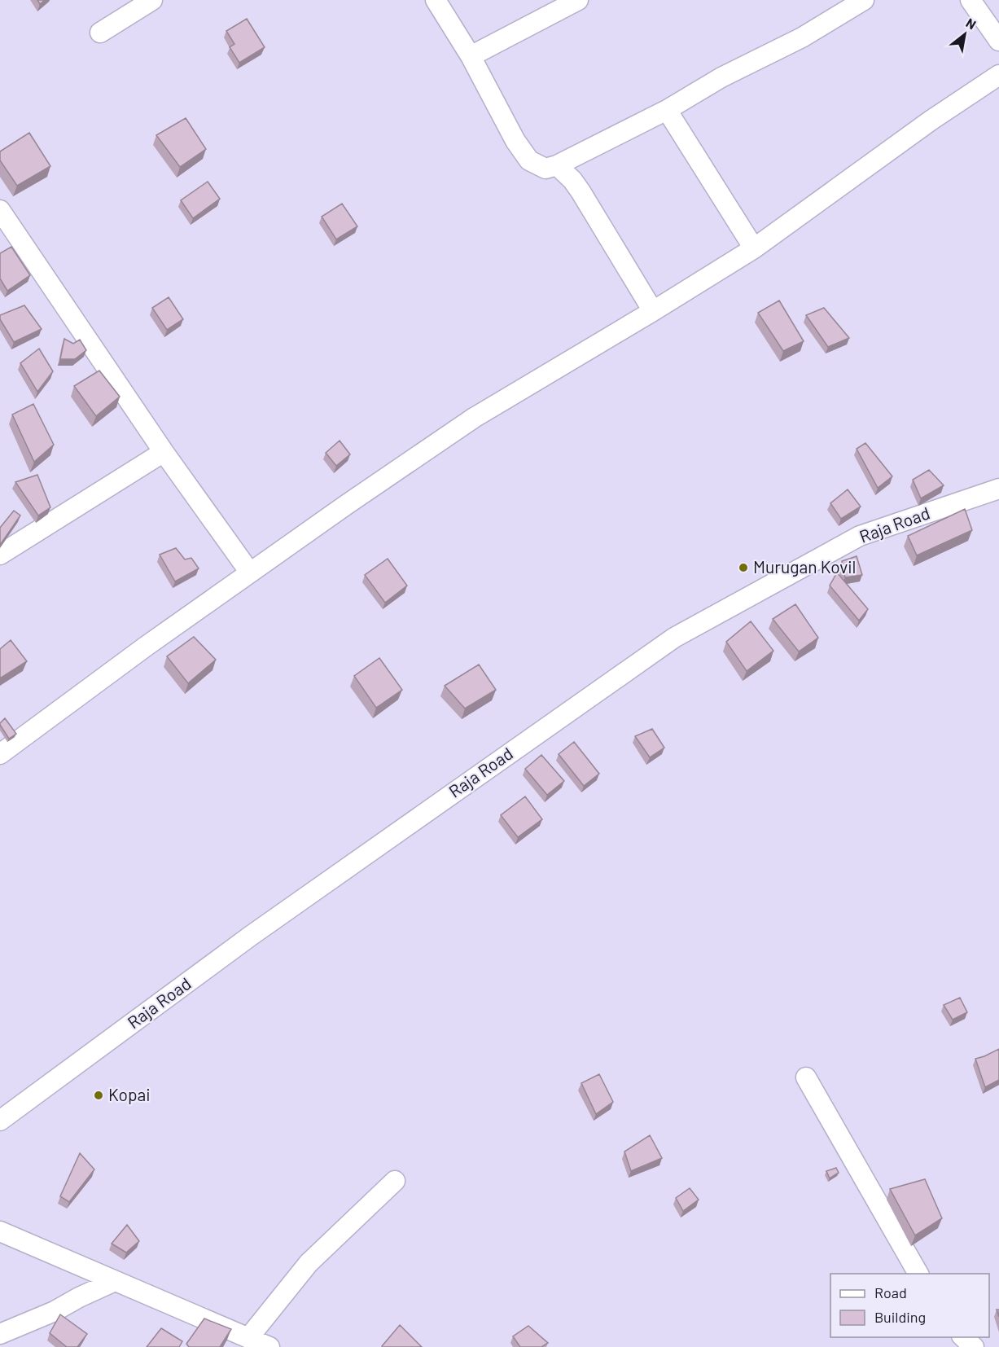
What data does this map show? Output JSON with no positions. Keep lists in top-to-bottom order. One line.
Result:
{"streets":{"street":["Raja Road"]},"places":["Murugan Kovil","Kopai"],"legend":["Road","Building"],"north":"top right"}
